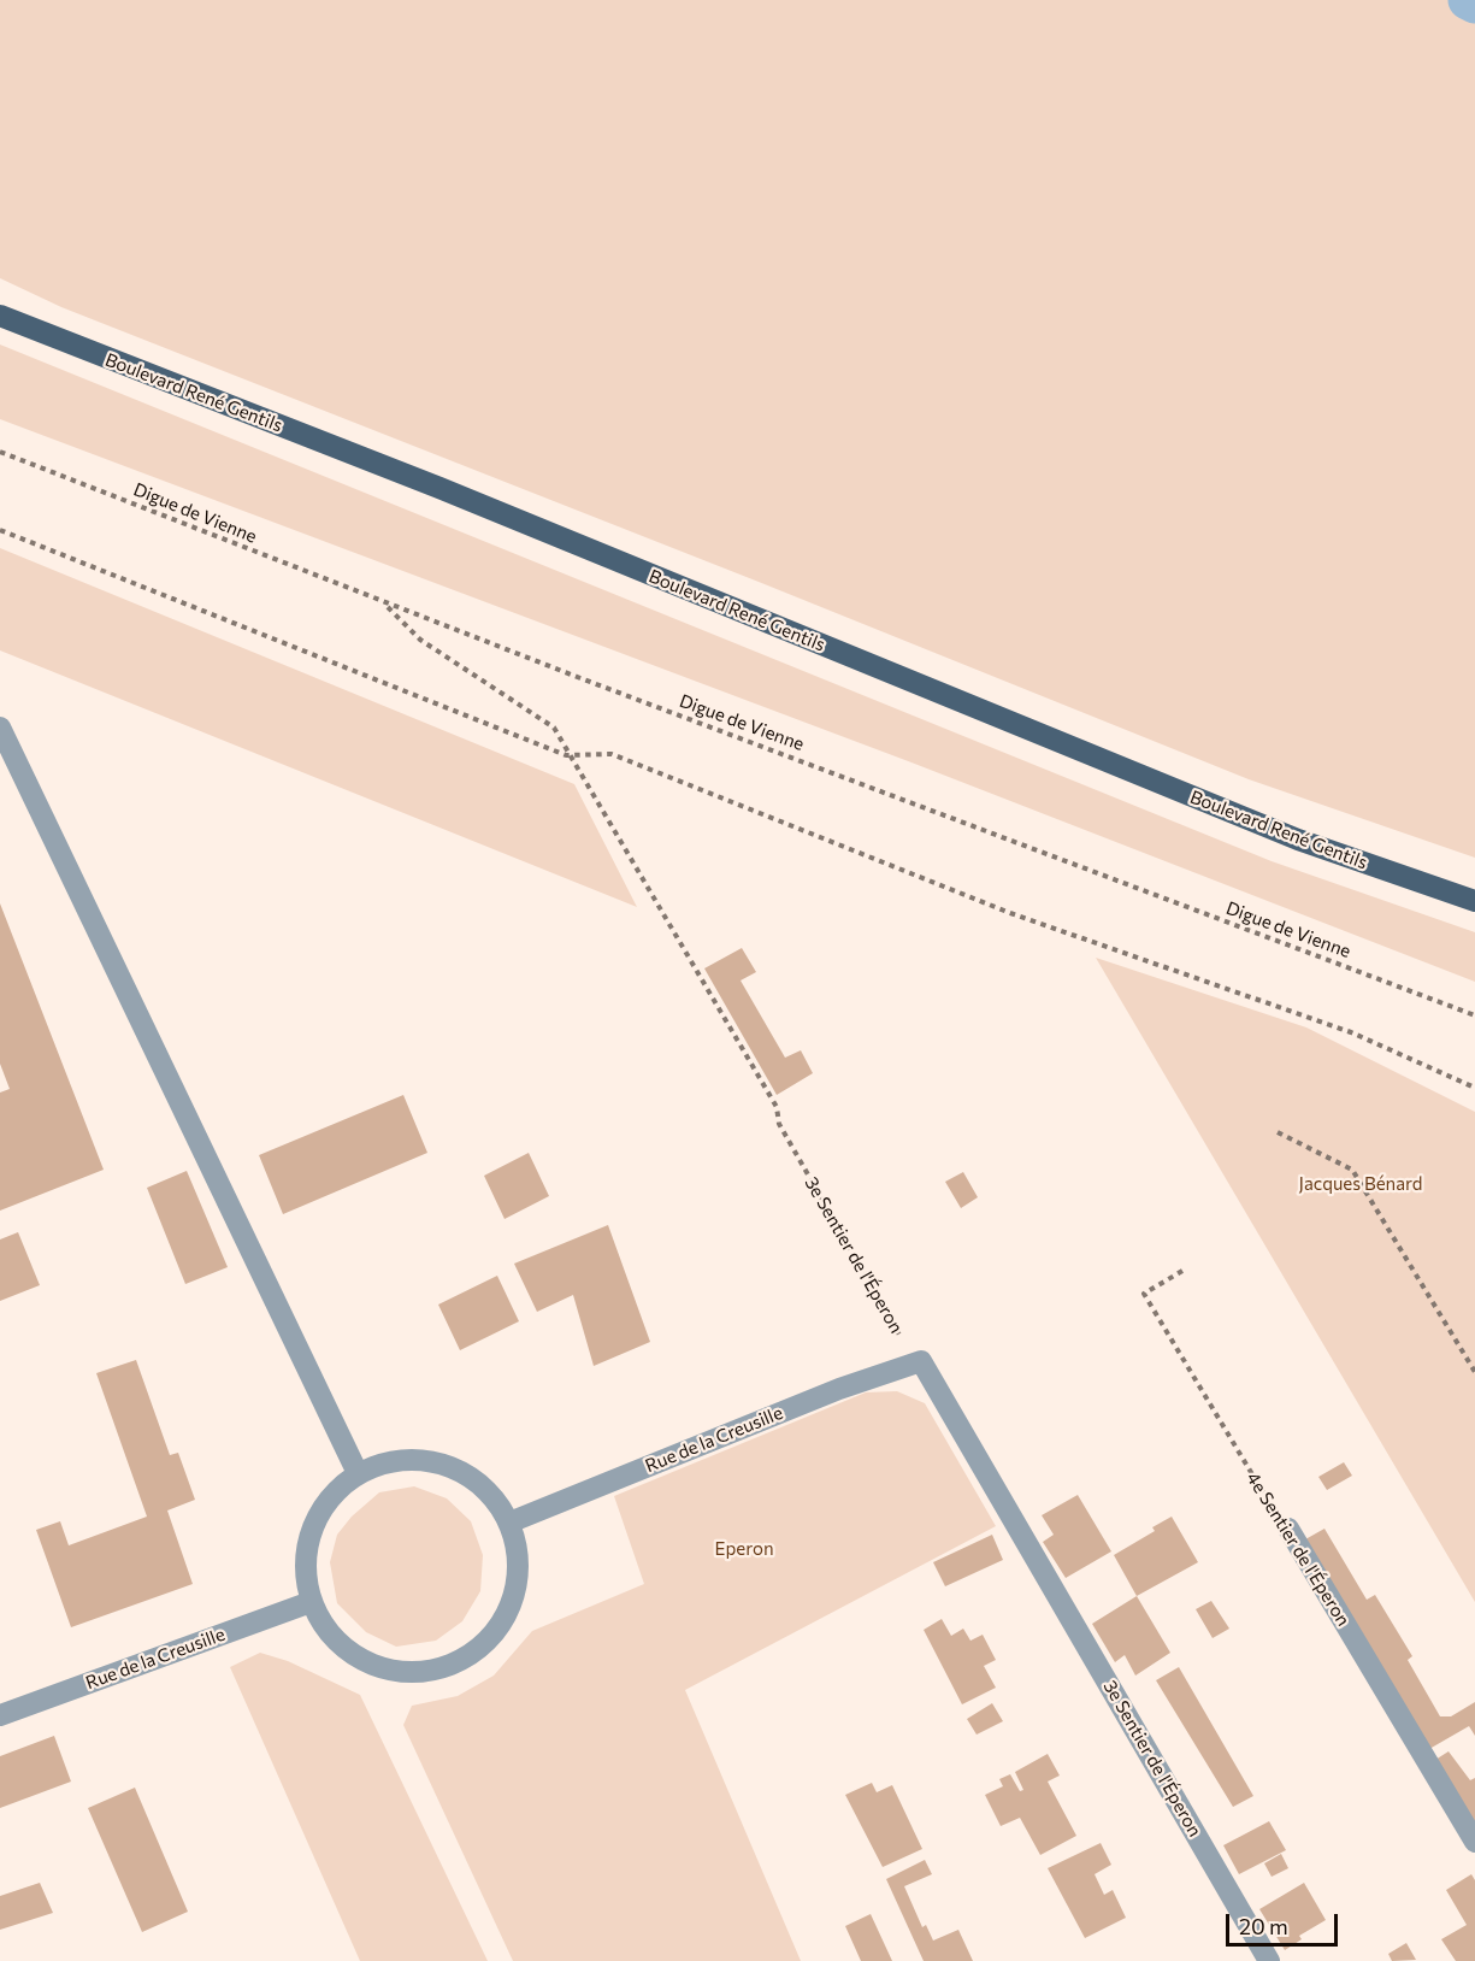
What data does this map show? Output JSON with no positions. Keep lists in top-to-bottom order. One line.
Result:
{"streets":{"main road":["Boulevard René Gentils"],"street":["3e Sentier de l'Éperon","Rue de la Creusille","4e Sentier de l'Éperon"],"path":["Digue de Vienne"]},"crossings":[["Digue de Vienne","3e Sentier de l'Éperon"],["3e Sentier de l'Éperon","Rue de la Creusille"]],"parks":["Jacques Bénard","Eperon"],"scale_bar":"20 m"}
